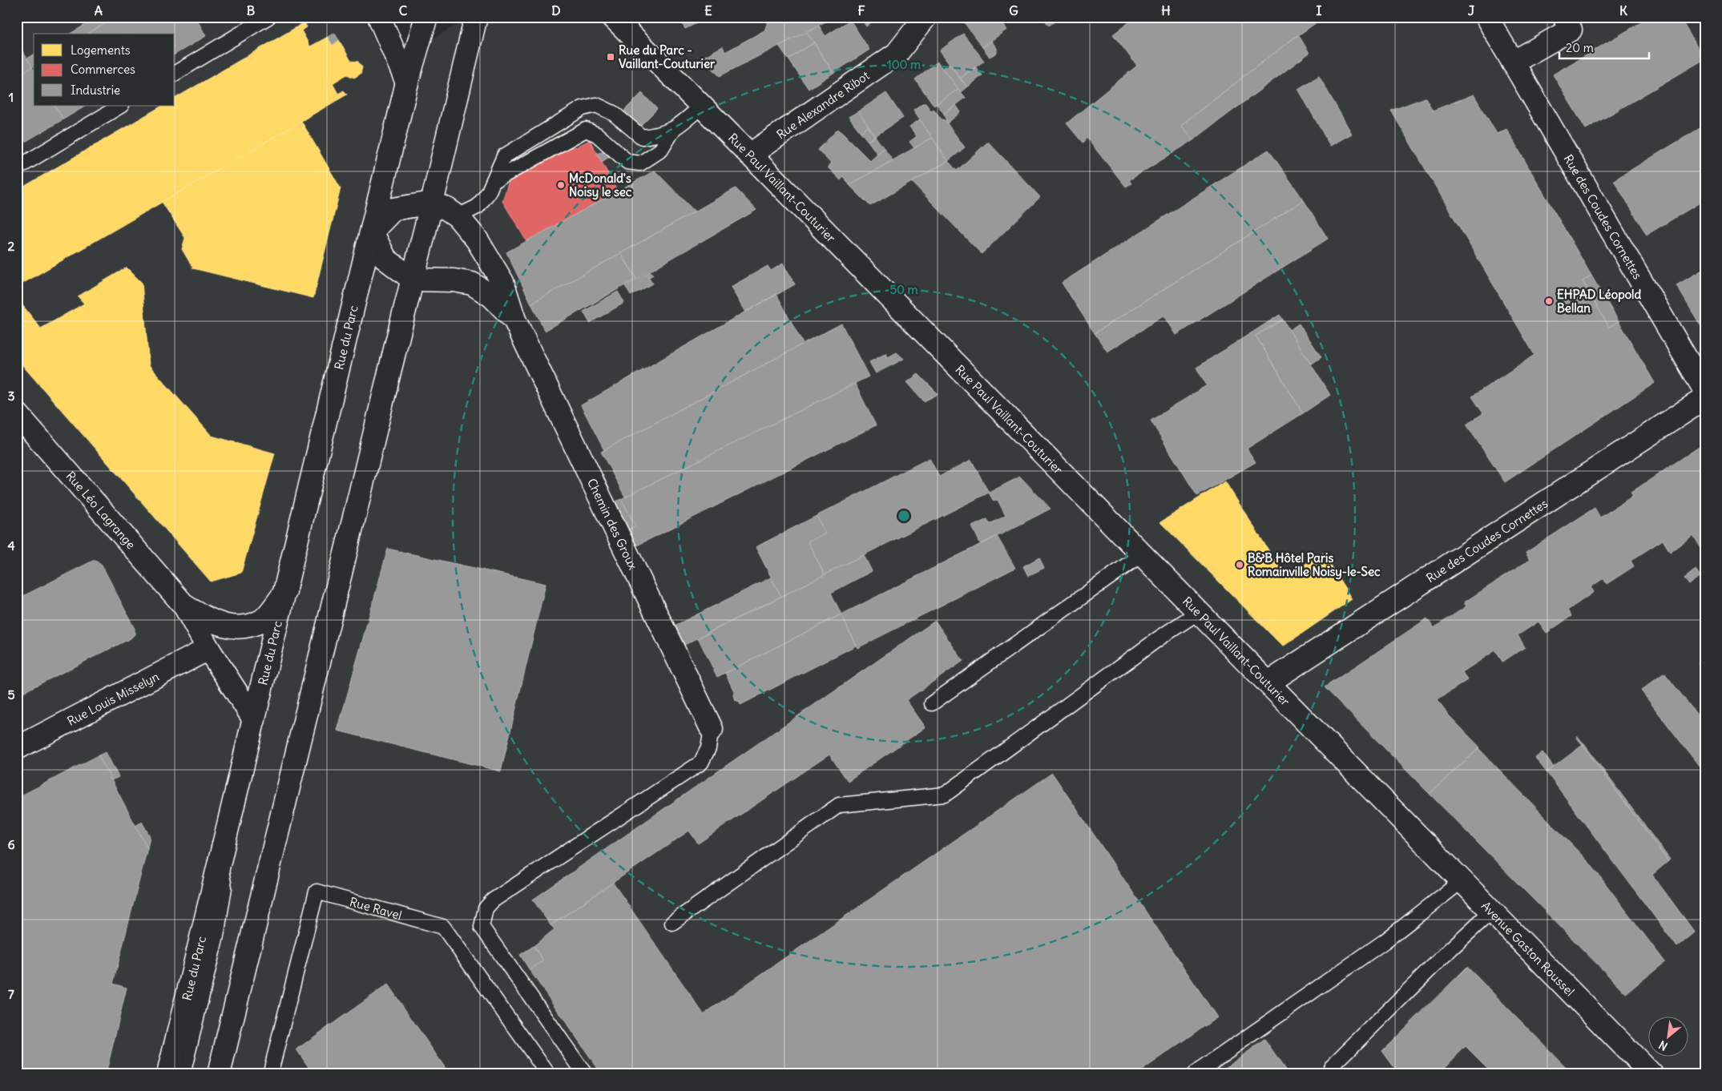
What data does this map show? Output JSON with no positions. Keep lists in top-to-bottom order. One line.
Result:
{"streets":{"main road":["Rue Alexandre Ribot","Rue Paul Vaillant-Couturier","Rue des Coudes Cornettes","Rue du Parc","Rue Léo Lagrange","Chemin des Groux","Rue Louis Misselyn","Avenue Gaston Roussel"],"lane":["Rue Ravel"]},"crossings":[["Rue Alexandre Ribot","Rue Paul Vaillant-Couturier"],["Rue Paul Vaillant-Couturier","Rue des Coudes Cornettes"],["Rue Paul Vaillant-Couturier","Avenue Gaston Roussel"]],"places":{"transit":["Rue du Parc - Vaillant-Couturier"],"other":["McDonald's Noisy le sec","EHPAD Léopold Bellan","B&B Hôtel Paris Romainville Noisy-le-Sec"]},"legend":["Logements","Commerces","Industrie"],"scale_bar":"20 m","north":"bottom left","grid":{"columns":["A","B","C","D","E","F","G","H","I","J","K"],"rows":["1","2","3","4","5","6","7"]},"rings":["100 m","50 m"]}
